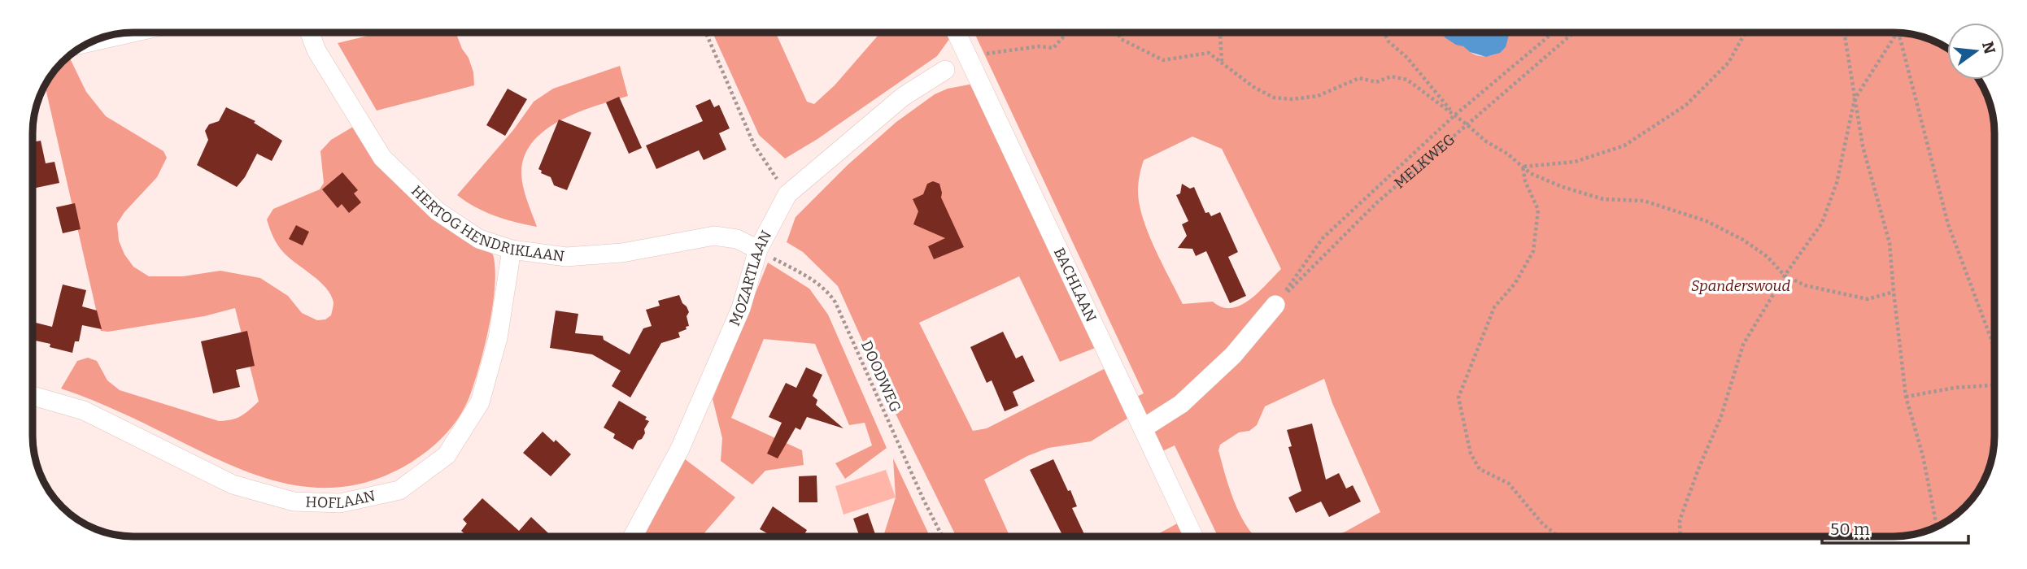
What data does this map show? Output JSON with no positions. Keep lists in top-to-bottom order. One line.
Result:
{"streets":{"street":["HERTOG HENDRIKLAAN","MOZARTLAAN","BACHLAAN","HOFLAAN"],"path":["MELKWEG","DOODWEG"]},"crossings":[["HERTOG HENDRIKLAAN","MOZARTLAAN"],["HERTOG HENDRIKLAAN","DOODWEG"],["HERTOG HENDRIKLAAN","HOFLAAN"],["MOZARTLAAN","DOODWEG"]],"parks":["Spanderswoud"],"scale_bar":"50 m","north":"right"}
